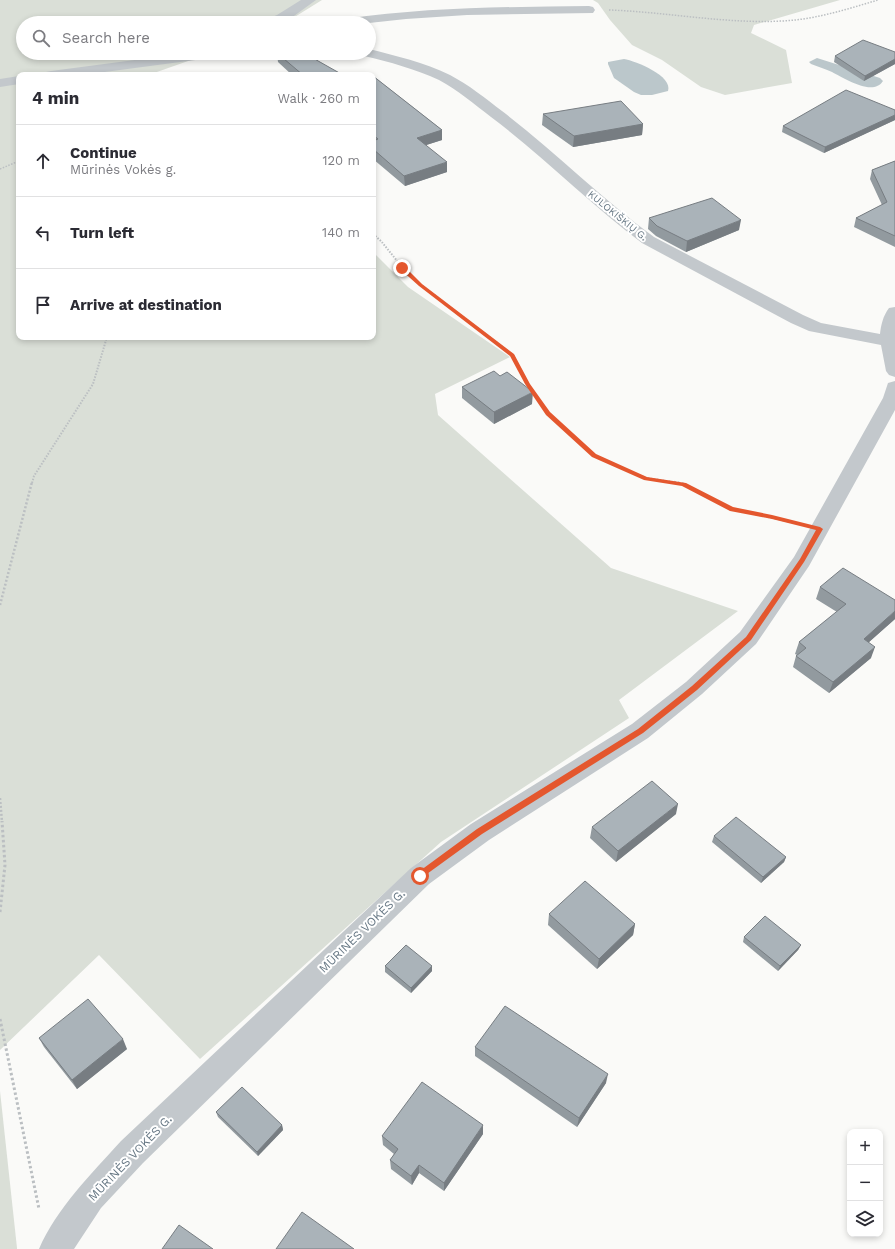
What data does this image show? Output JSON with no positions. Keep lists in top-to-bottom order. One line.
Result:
{"streets":{"street":["KULOKIŠKIŲ G.","MŪRINĖS VOKĖS G."]},"page":{"search":"Search here","heading":["4 min","Walk · 260 m"],"list":[["Continue","Mūrinės Vokės g.","120 m"],["Turn left","140 m"],"Arrive at destination"],"map_buttons":["+","−"]}}
